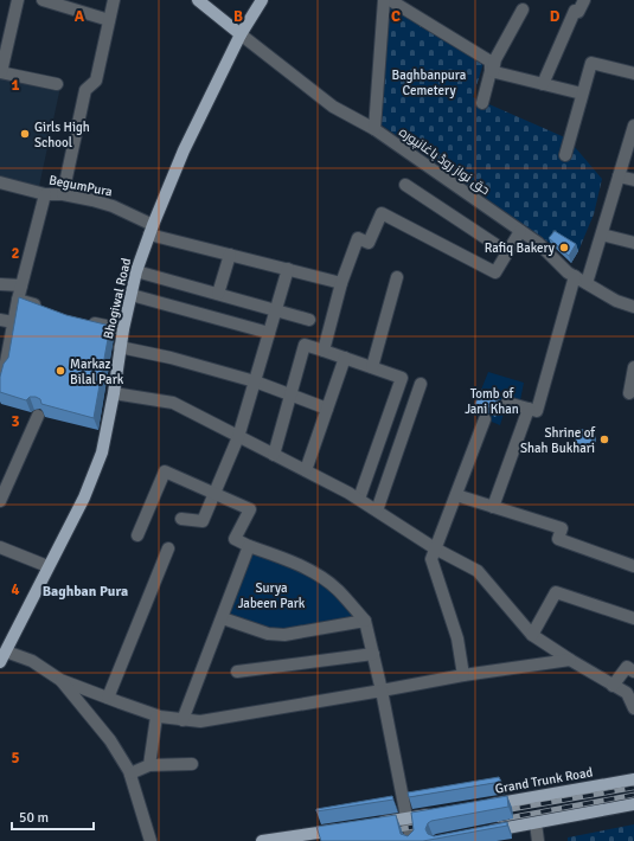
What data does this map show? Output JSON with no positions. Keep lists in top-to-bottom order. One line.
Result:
{"streets":{"main road":["Bhogiwal Road","Grand Trunk Road"],"street":["حق نواز روڈ باغانپورہ","BegumPura"]},"crossings":[["حق نواز روڈ باغانپورہ","Bhogiwal Road"],["BegumPura","Bhogiwal Road"]],"districts":["Baghban Pura"],"parks":["Baghbanpura Cemetery","Tomb of Jani Khan","Surya Jabeen Park"],"places":["Girls High School","Rafiq Bakery","Markaz Bilal Park","Shrine of Shah Bukhari"],"scale_bar":"50 m","grid":{"columns":["A","B","C","D"],"rows":["1","2","3","4","5"]}}
